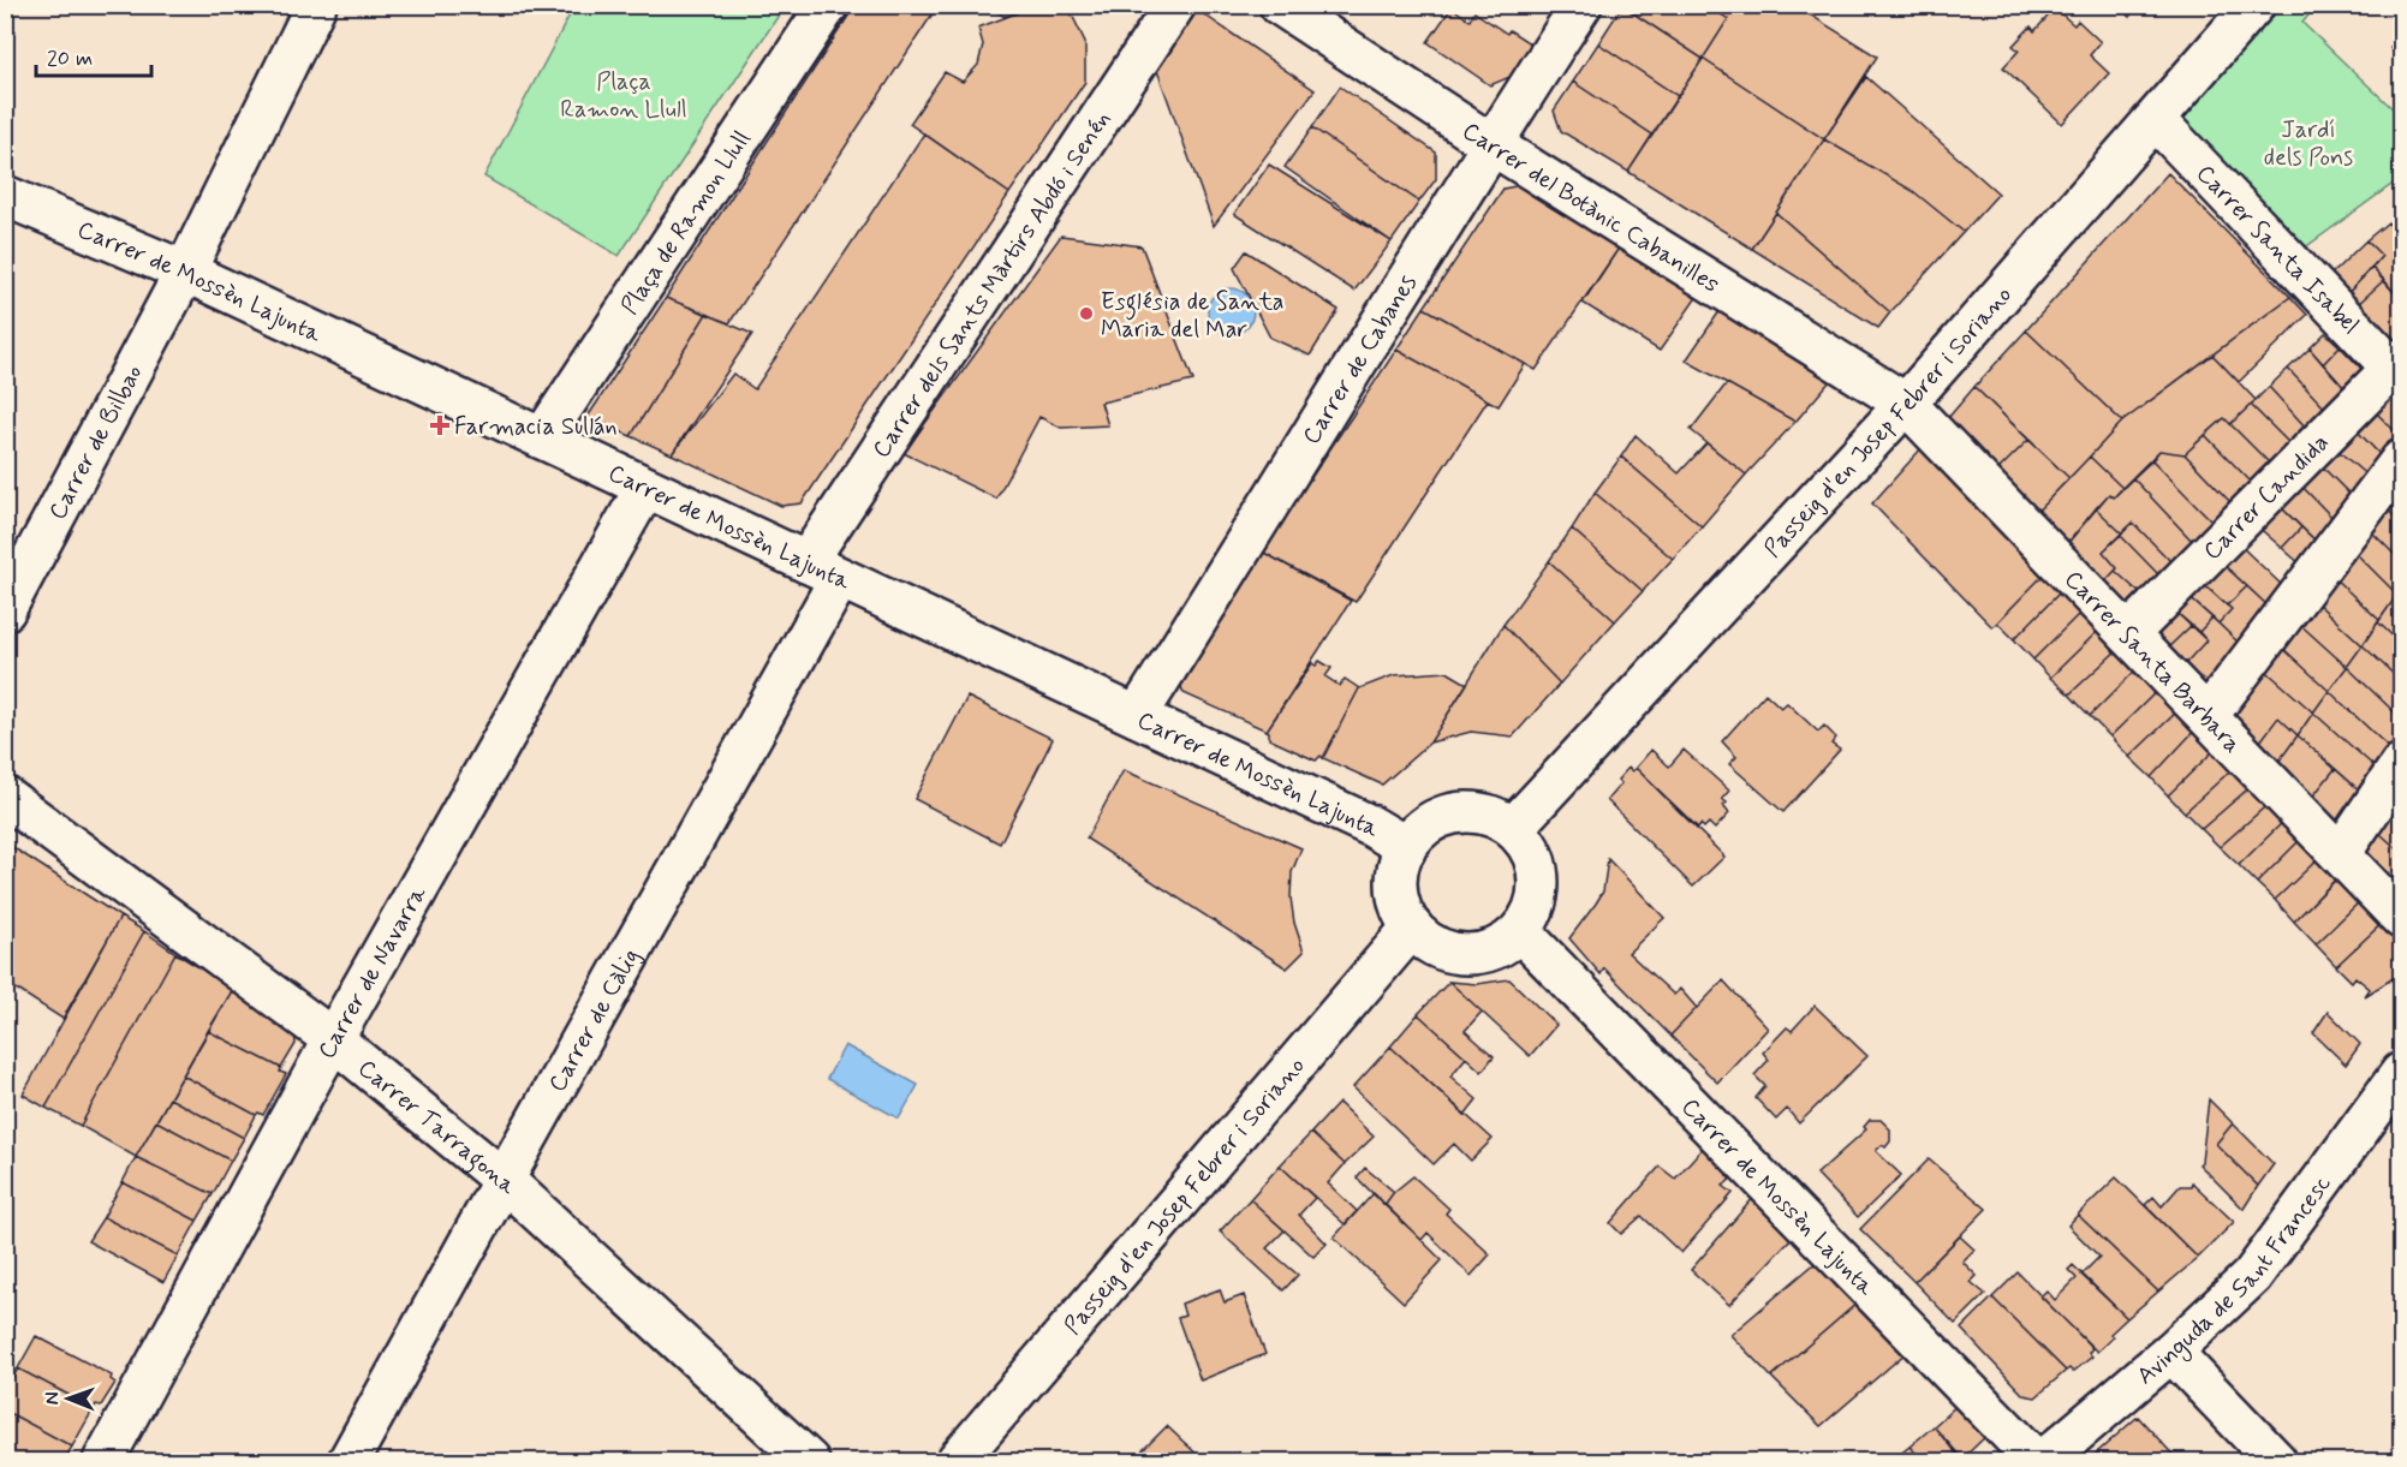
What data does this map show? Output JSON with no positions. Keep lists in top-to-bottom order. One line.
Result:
{"streets":{"street":["Carrer del Botànic Cabanilles","Plaça de Ramon Llull","Carrer Santa Isabel","Carrer de Mossèn Lajunta","Carrer dels Sants Màrtirs Abdó i Senén","Carrer de Cabanes","Passeig d'en Josep Febrer i Soriano","Carrer de Bilbao","Carrer Candida","Carrer Santa Barbara","Carrer de Navarra","Carrer de Càlig","Carrer Tarragona","Avinguda de Sant Francesc"]},"crossings":[["Carrer del Botànic Cabanilles","Carrer de Cabanes"],["Carrer del Botànic Cabanilles","Passeig d'en Josep Febrer i Soriano"],["Carrer del Botànic Cabanilles","Carrer Santa Barbara"],["Plaça de Ramon Llull","Carrer de Mossèn Lajunta"],["Carrer Santa Isabel","Passeig d'en Josep Febrer i Soriano"],["Carrer Santa Isabel","Carrer Candida"],["Carrer de Mossèn Lajunta","Carrer dels Sants Màrtirs Abdó i Senén"],["Carrer de Mossèn Lajunta","Carrer de Cabanes"],["Carrer de Mossèn Lajunta","Passeig d'en Josep Febrer i Soriano"],["Carrer de Mossèn Lajunta","Carrer de Bilbao"],["Carrer de Mossèn Lajunta","Carrer de Navarra"],["Carrer de Mossèn Lajunta","Carrer de Càlig"],["Carrer dels Sants Màrtirs Abdó i Senén","Carrer de Càlig"],["Passeig d'en Josep Febrer i Soriano","Carrer Santa Barbara"],["Carrer Candida","Carrer Santa Barbara"],["Carrer de Navarra","Carrer Tarragona"],["Carrer de Càlig","Carrer Tarragona"]],"parks":["Plaça Ramon Llull","Jardí dels Pons"],"places":{"other":["Església de Santa Maria del Mar"],"health":["Farmacia Sullán"]},"scale_bar":"20 m","north":"left"}
